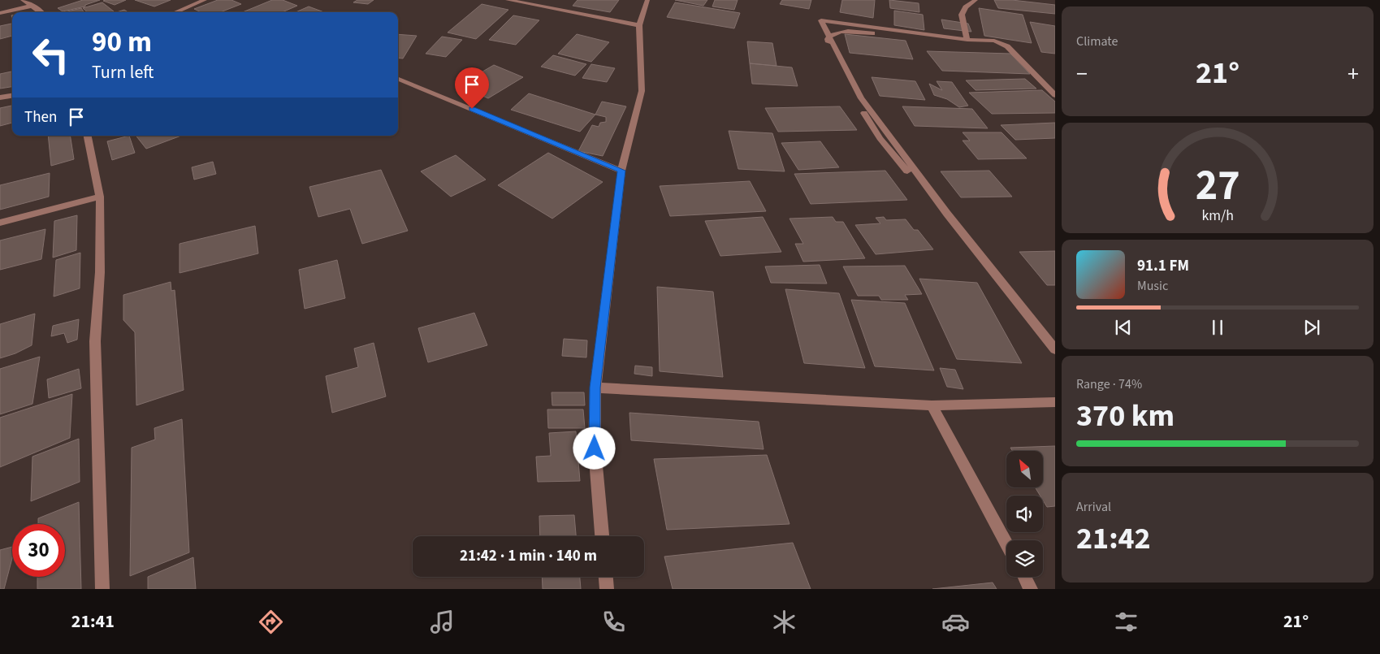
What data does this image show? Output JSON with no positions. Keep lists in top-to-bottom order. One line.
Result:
{"north":"top left","page":{"tile":["Climate",["Range · 74%","370 km"],["Arrival","21:42"]],"turn":["90 m","Turn left"],"heat":["−","21°","+"],"then":"Then","song":["91.1 FM","Music"],"limit":"30","trip":"21:42 · 1 min · 140 m","tabs":["21:41","21°"],"gauge":["27","km/h"]}}
